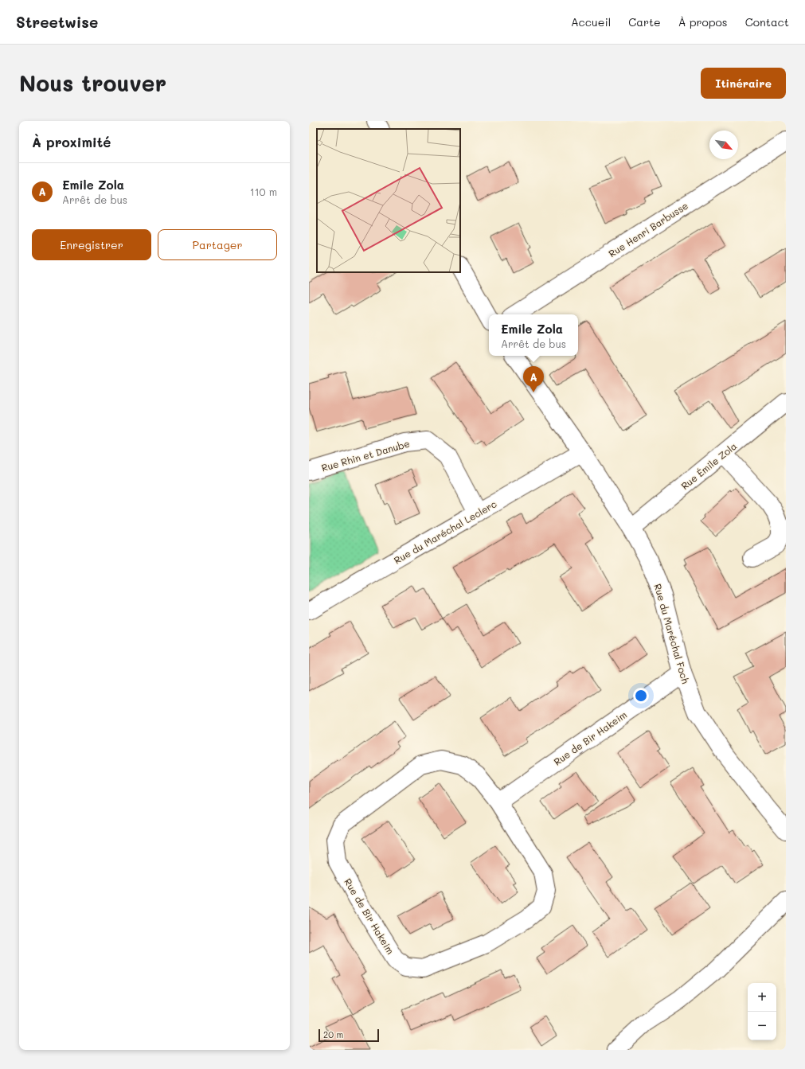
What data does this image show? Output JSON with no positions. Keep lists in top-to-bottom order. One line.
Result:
{"streets":{"street":["Rue Henri Barbusse","Rue Rhin et Danube","Rue Émile Zola","Rue du Maréchal Leclerc","Rue du Maréchal Foch","Rue de Bir Hakeim"]},"crossings":[["Rue Rhin et Danube","Rue du Maréchal Leclerc"],["Rue Émile Zola","Rue du Maréchal Foch"],["Rue du Maréchal Leclerc","Rue du Maréchal Foch"],["Rue du Maréchal Foch","Rue de Bir Hakeim"]],"scale_bar":"20 m","north":"bottom right","page":{"header":"Streetwise","nav":["Accueil","Carte","À propos","Contact"],"buttons":["Itinéraire",["Enregistrer","Partager"]],"title":"Nous trouver","heading":"À proximité","list":[{"mark":"A","name":"Emile Zola","note":"Arrêt de bus","value":"110 m"}],"popup":["Emile Zola","Arrêt de bus"],"pins":"A","map_buttons":["+","−"],"scale":"20 m"}}
